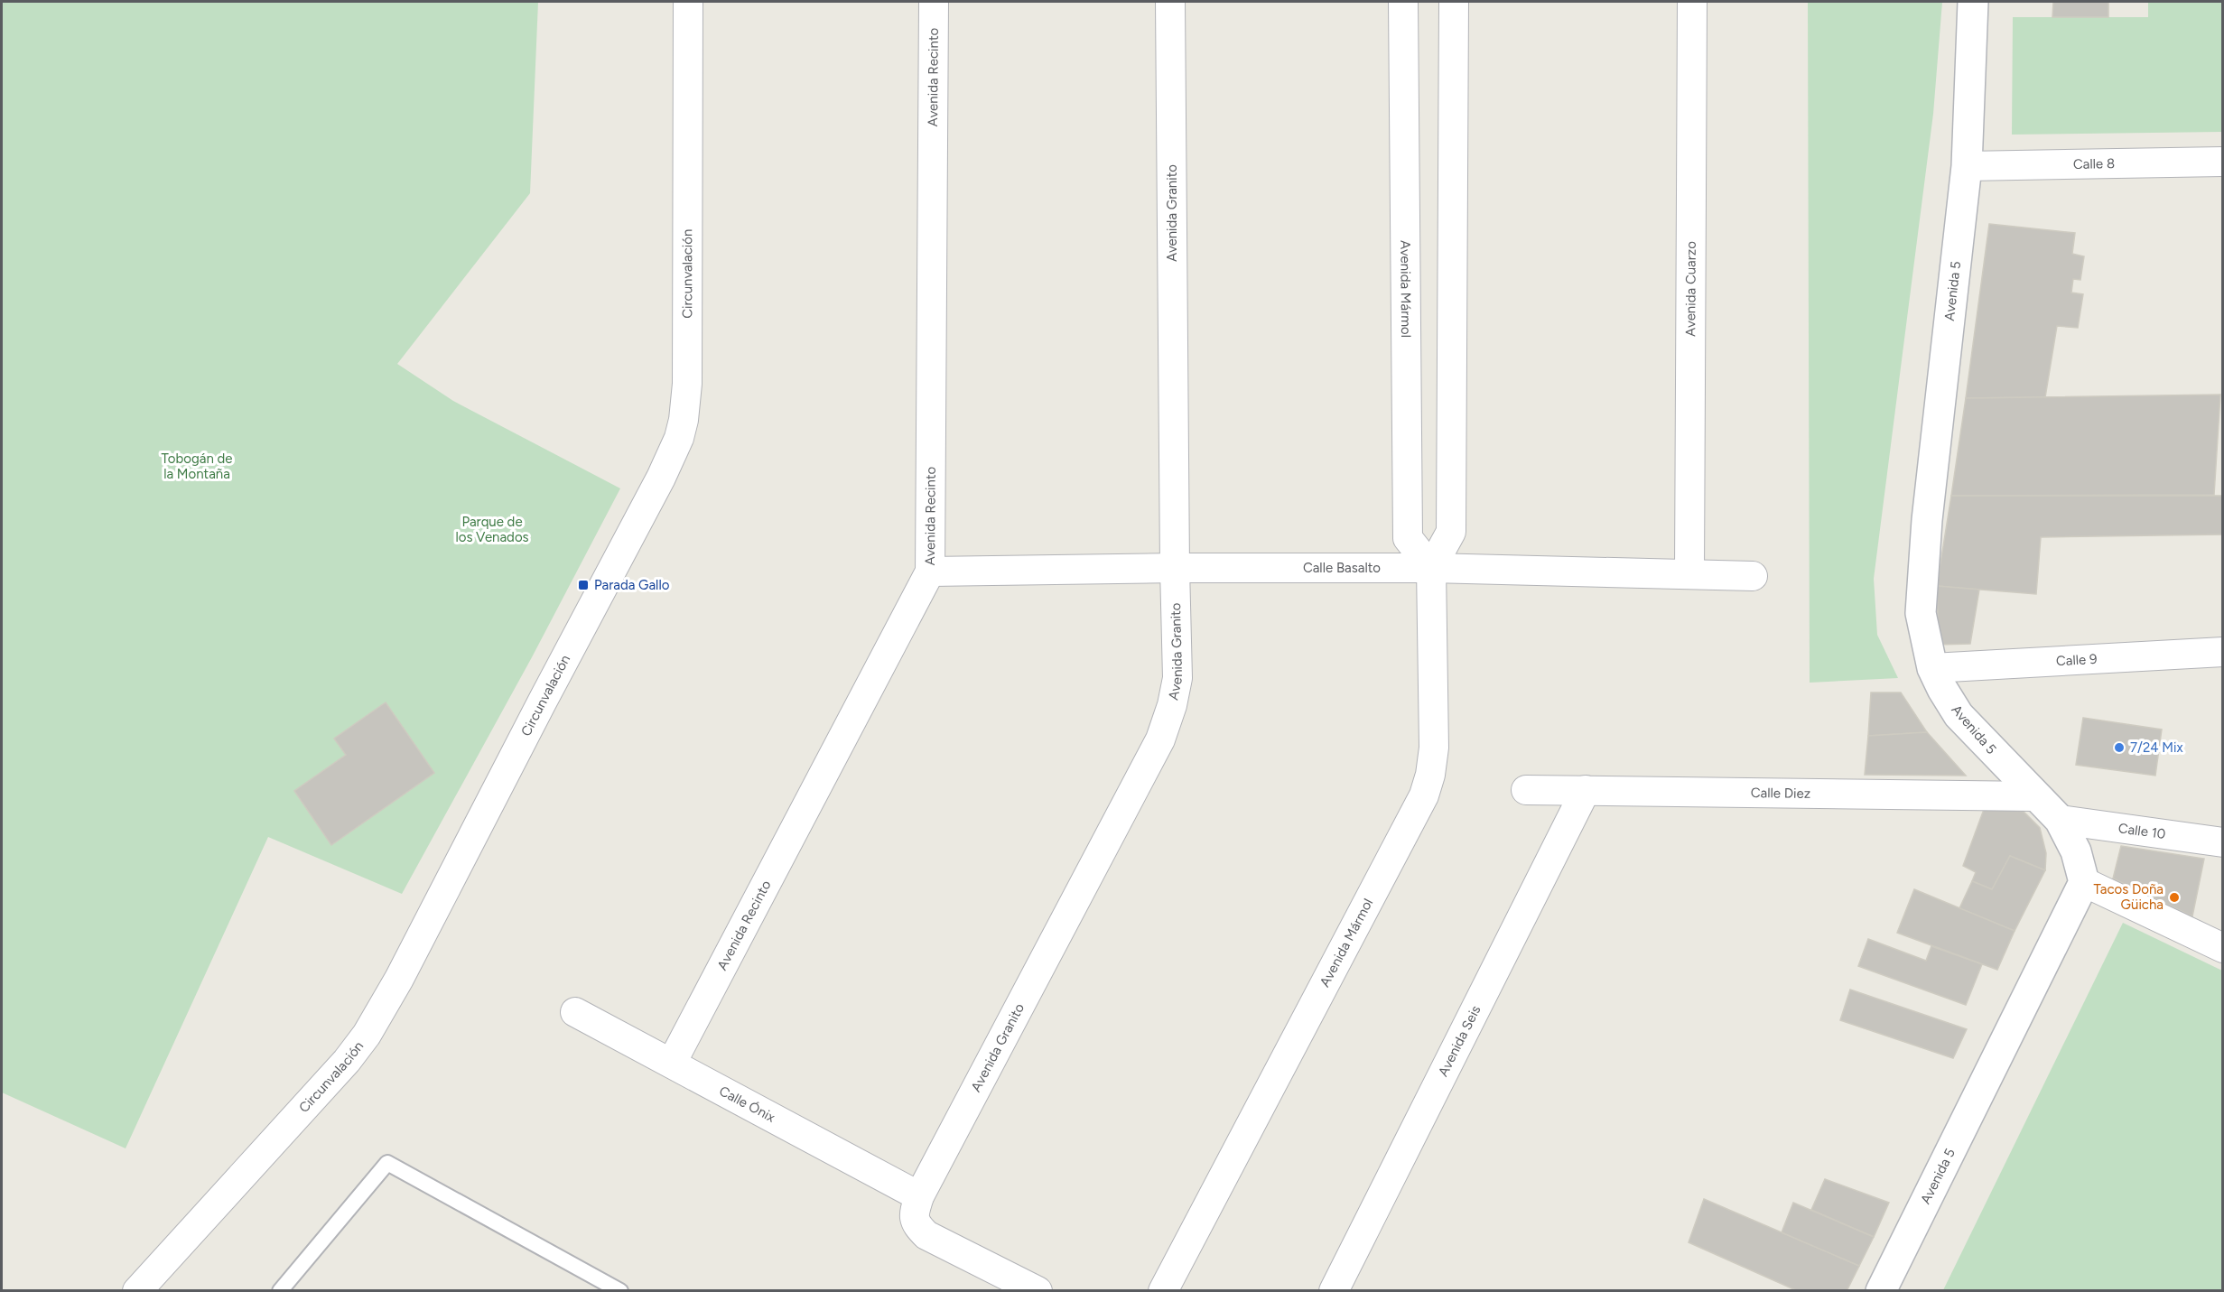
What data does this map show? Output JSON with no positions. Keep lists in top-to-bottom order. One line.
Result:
{"streets":{"main road":["Avenida 5"],"street":["Avenida Recinto","Calle 8","Avenida Granito","Circunvalación","Avenida Cuarzo","Avenida Mármol","Calle Basalto","Calle 9","Calle Diez","Calle 10","Avenida Seis","Calle Ónix"]},"crossings":[["Avenida Recinto","Calle Basalto"],["Avenida Recinto","Calle Ónix"],["Calle 8","Avenida 5"],["Avenida Granito","Calle Basalto"],["Avenida Granito","Calle Ónix"],["Avenida Cuarzo","Calle Basalto"],["Avenida Mármol","Calle Basalto"],["Avenida 5","Calle 9"],["Avenida 5","Calle Diez"],["Avenida 5","Calle 10"],["Calle Diez","Avenida Seis"]],"parks":["Tobogán de la Montaña","Parque de los Venados"],"places":{"transit":["Parada Gallo"],"other":["7/24 Mix","Tacos Doña Güicha"]}}
